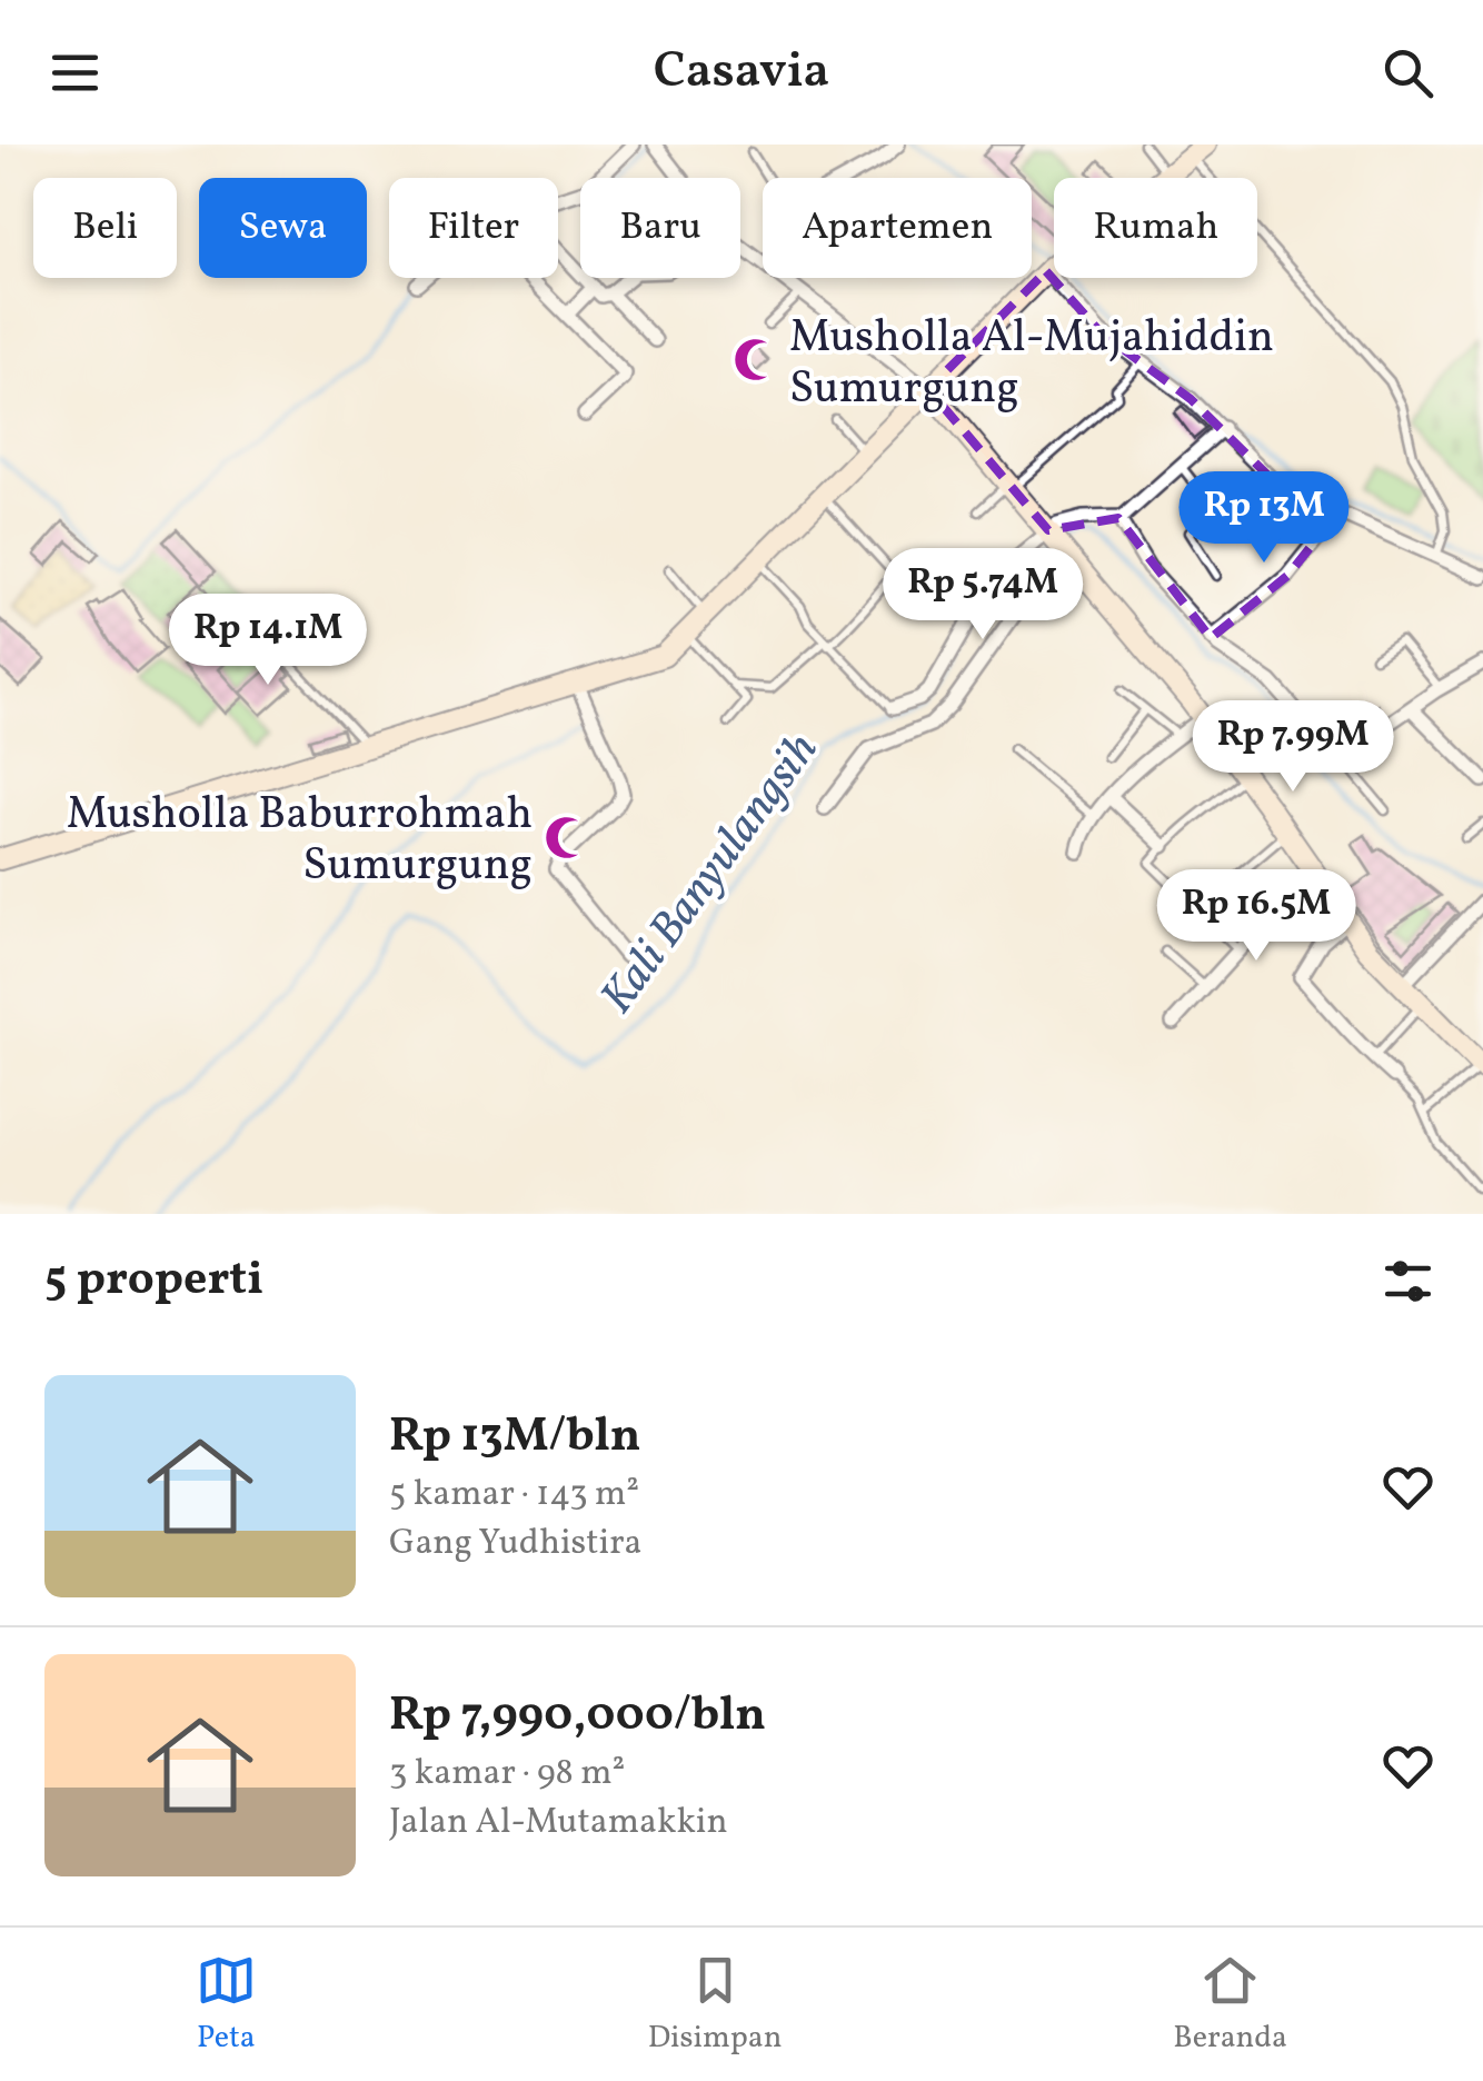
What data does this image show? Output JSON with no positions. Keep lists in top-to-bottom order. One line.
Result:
{"water":["Kali Banyulangsih"],"places":{"mosque":["Musholla Al-Mujahiddin Sumurgung","Musholla Baburrohmah Sumurgung"]},"page":{"header":"Casavia","chip":["Beli","Sewa","Filter","Baru","Apartemen","Rumah"],"price":["Rp 13M","Rp 5.74M","Rp 14.1M","Rp 7.99M","Rp 16.5M"],"heading":"5 properti","list":[{"name":"Rp 13M/bln","note":"5 kamar · 143 m² · Gang Yudhistira"},{"name":"Rp 7,990,000/bln","note":"3 kamar · 98 m² · Jalan Al-Mutamakkin"}],"tabs":["Peta","Disimpan","Beranda"]}}
